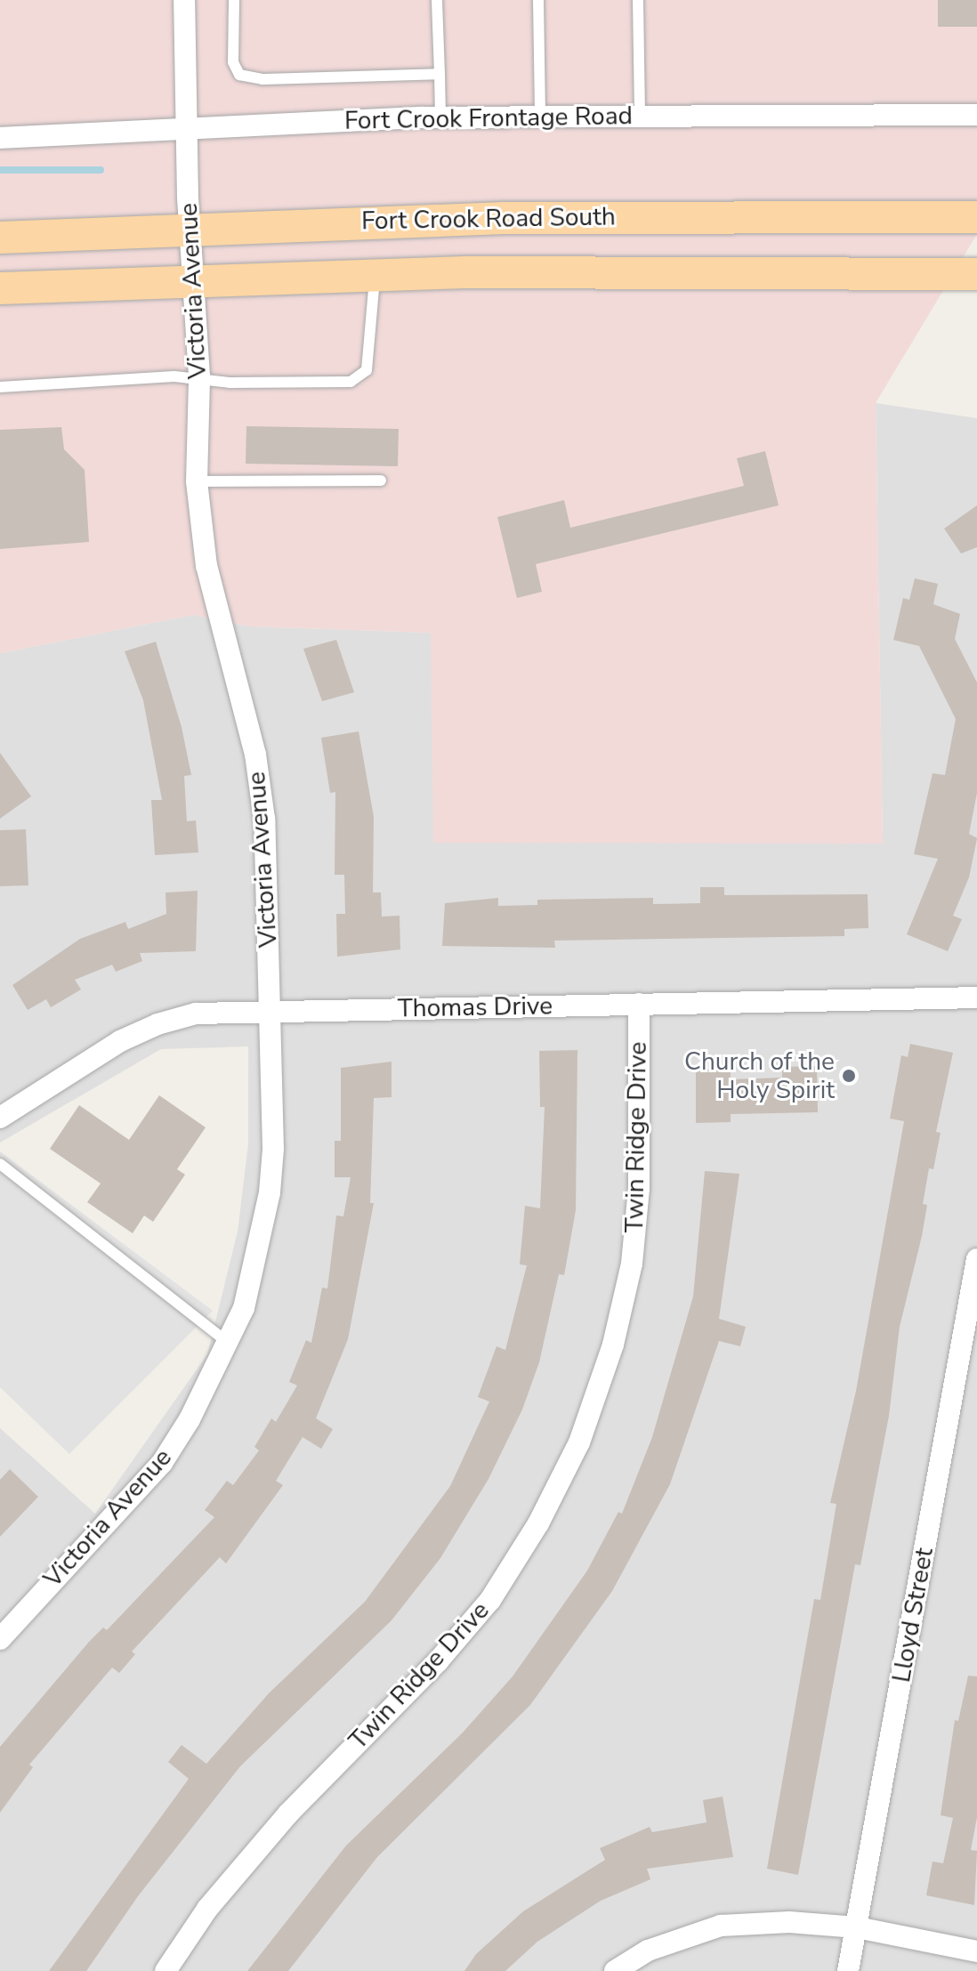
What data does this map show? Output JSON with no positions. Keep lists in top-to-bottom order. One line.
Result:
{"streets":{"main road":["Fort Crook Road South"],"street":["Fort Crook Frontage Road","Victoria Avenue","Thomas Drive","Twin Ridge Drive","Lloyd Street"]},"crossings":[["Fort Crook Frontage Road","Victoria Avenue"],["Fort Crook Road South","Victoria Avenue"],["Victoria Avenue","Thomas Drive"],["Thomas Drive","Twin Ridge Drive"]],"places":["Church of the Holy Spirit"]}
